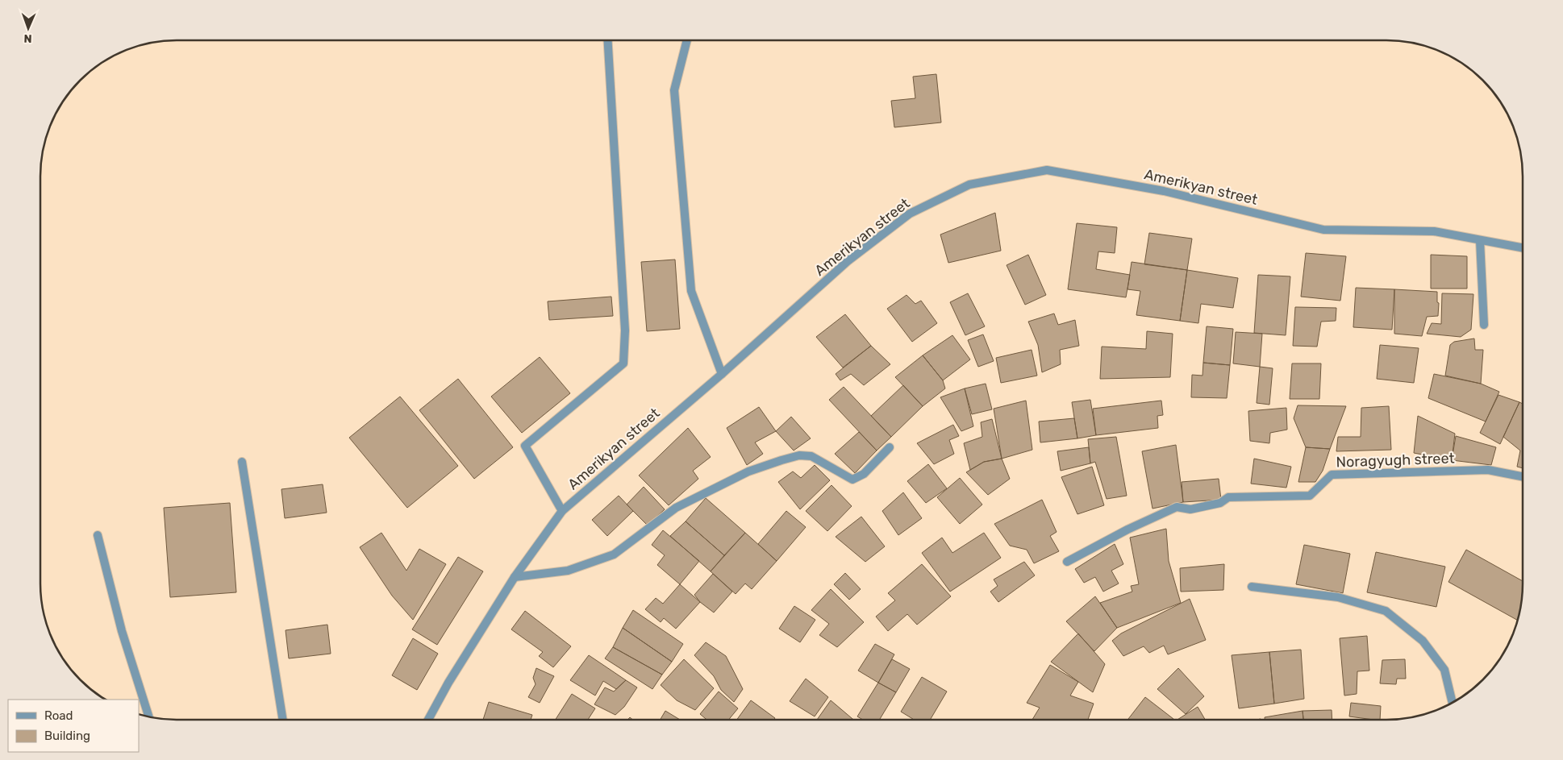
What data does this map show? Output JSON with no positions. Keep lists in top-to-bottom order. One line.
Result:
{"streets":{"street":["Amerikyan street","Noragyugh street"]},"legend":["Road","Building"],"north":"bottom"}
